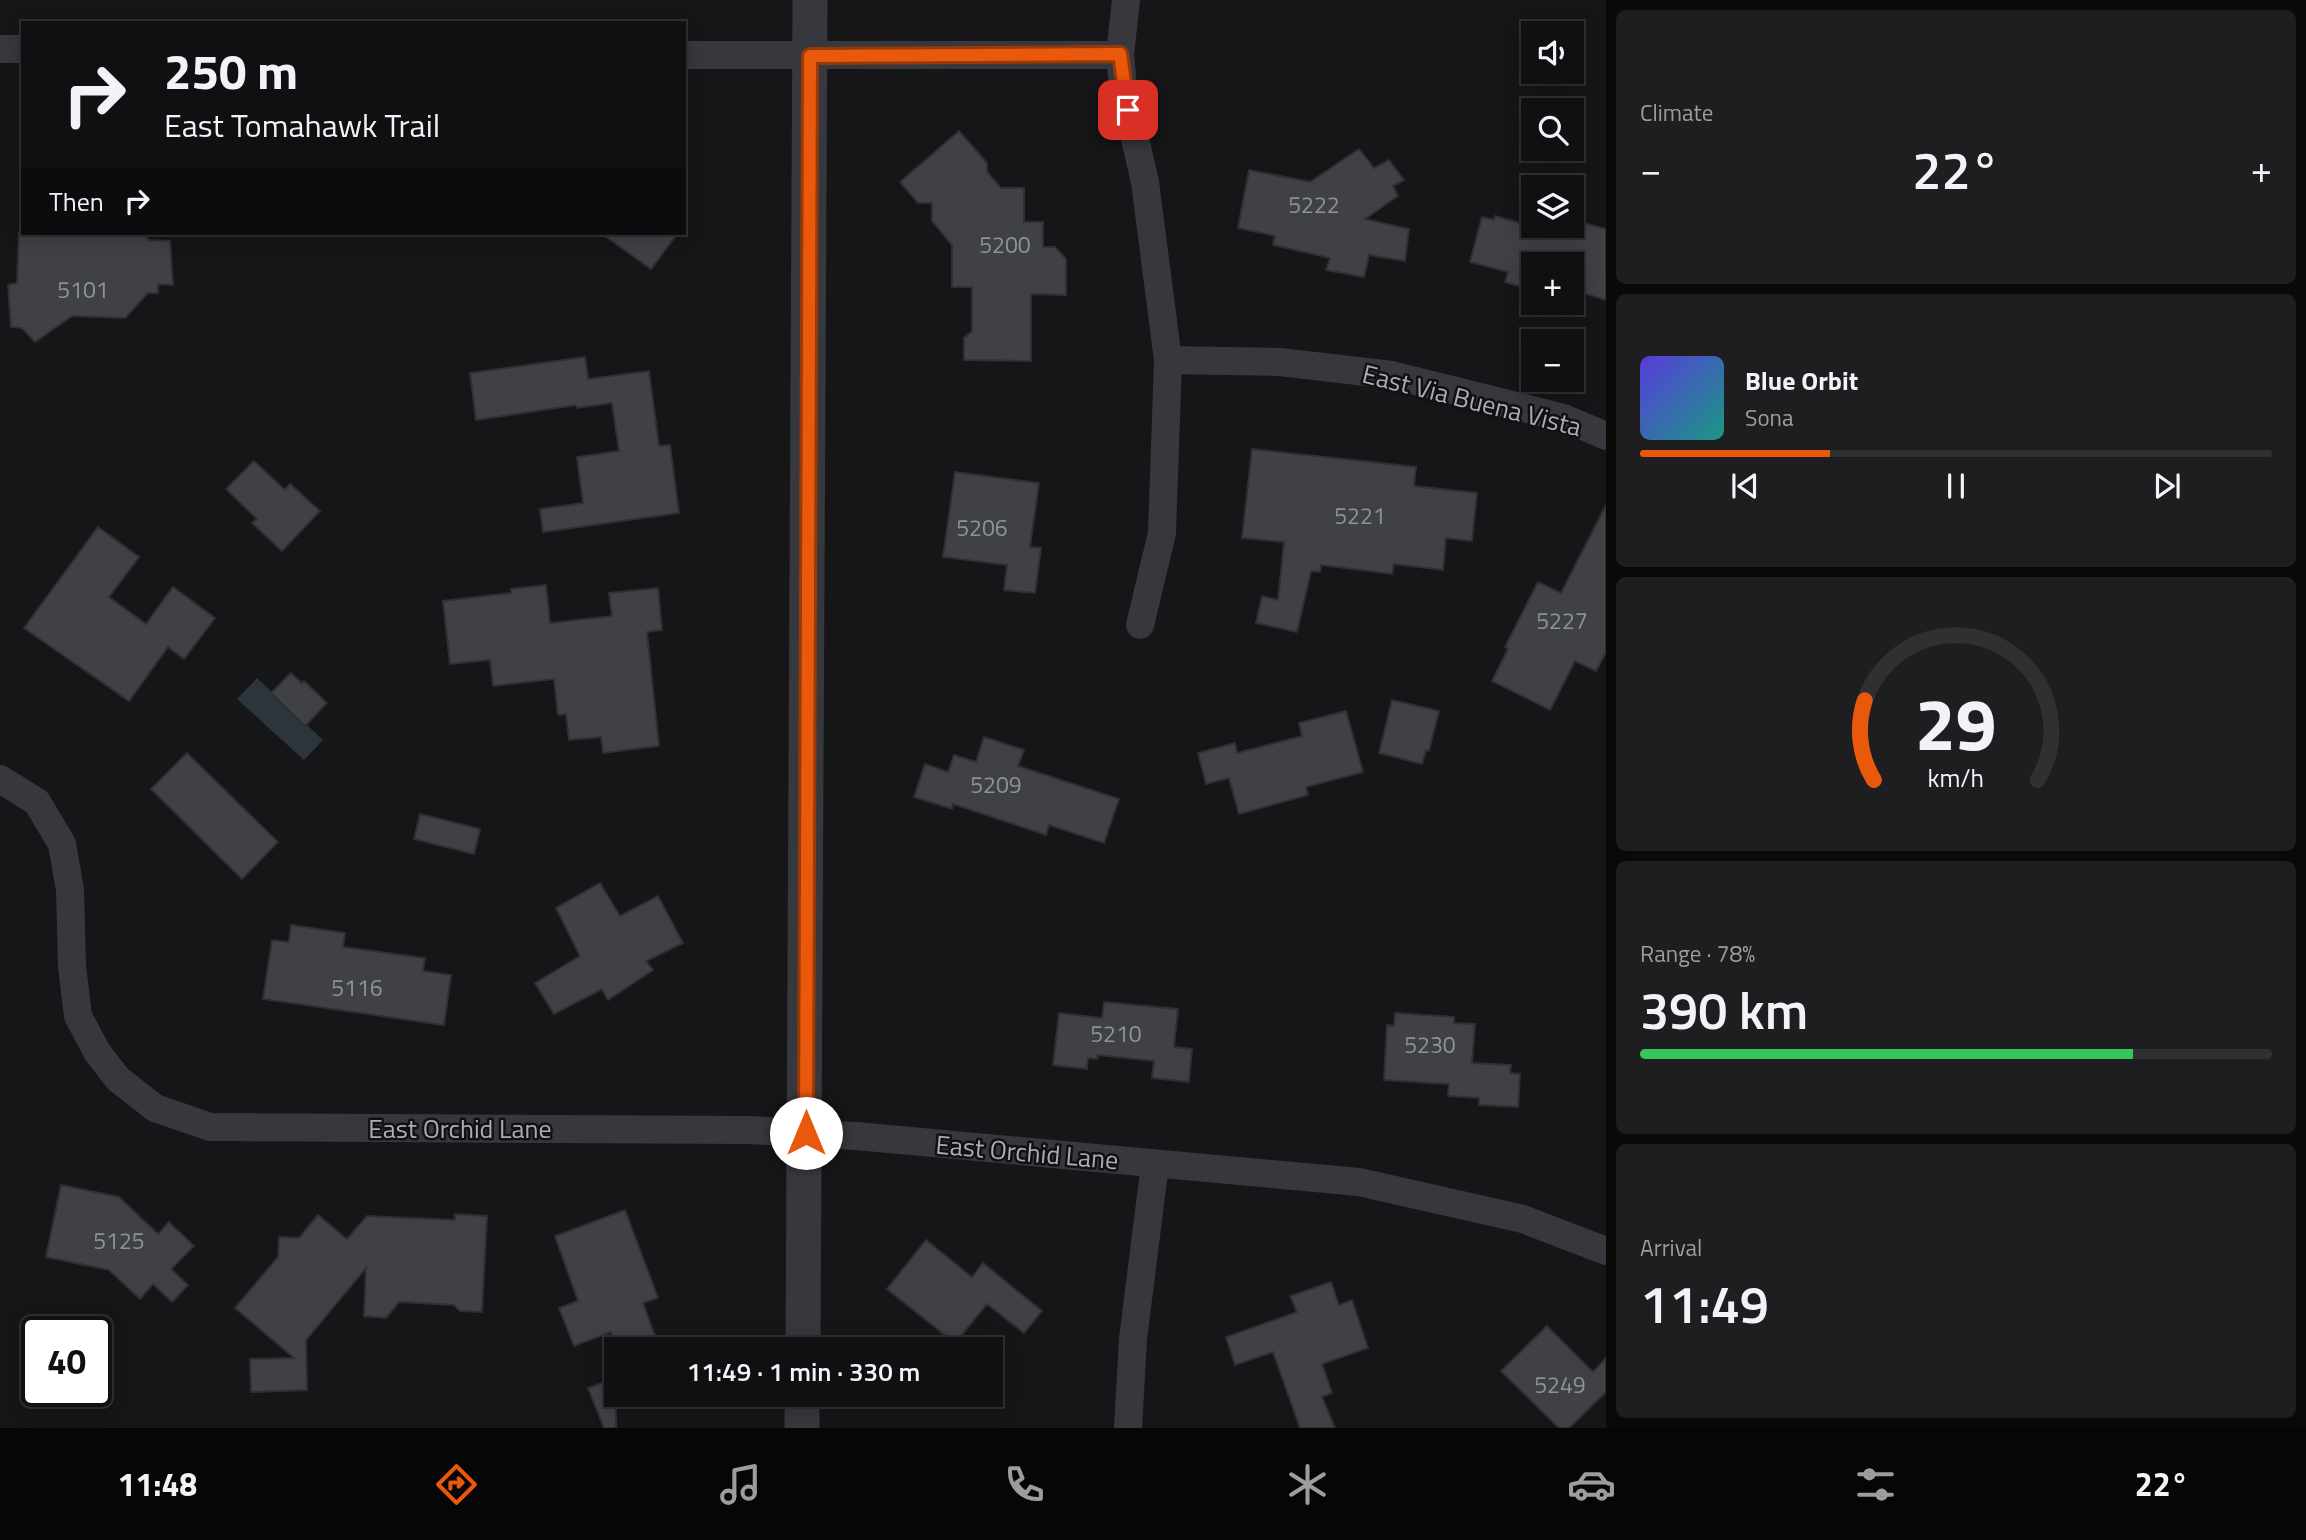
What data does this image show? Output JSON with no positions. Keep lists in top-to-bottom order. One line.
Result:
{"streets":{"street":["East Via Buena Vista","East Orchid Lane"]},"house_numbers":["5222","5200","5101","5221","5206","5227","5209","5116","5210","5230","5125","5249"],"page":{"tile":["Climate",["Range · 78%","390 km"],["Arrival","11:49"]],"map_buttons":["+","−"],"turn":["250 m","East Tomahawk Trail"],"heat":["−","22°","+"],"then":"Then","song":["Blue Orbit","Sona"],"limit":"40","trip":"11:49 · 1 min · 330 m","tabs":["11:48","22°"],"gauge":["29","km/h"]}}
